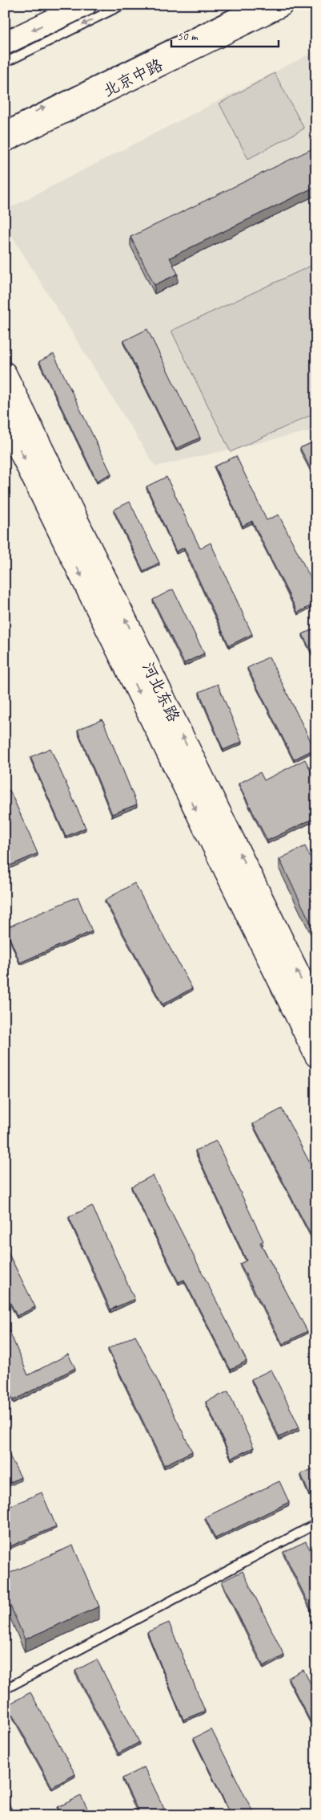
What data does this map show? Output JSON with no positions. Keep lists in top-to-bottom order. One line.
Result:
{"streets":{"main road":["北京中路","河北东路"]},"scale_bar":"50 m"}
